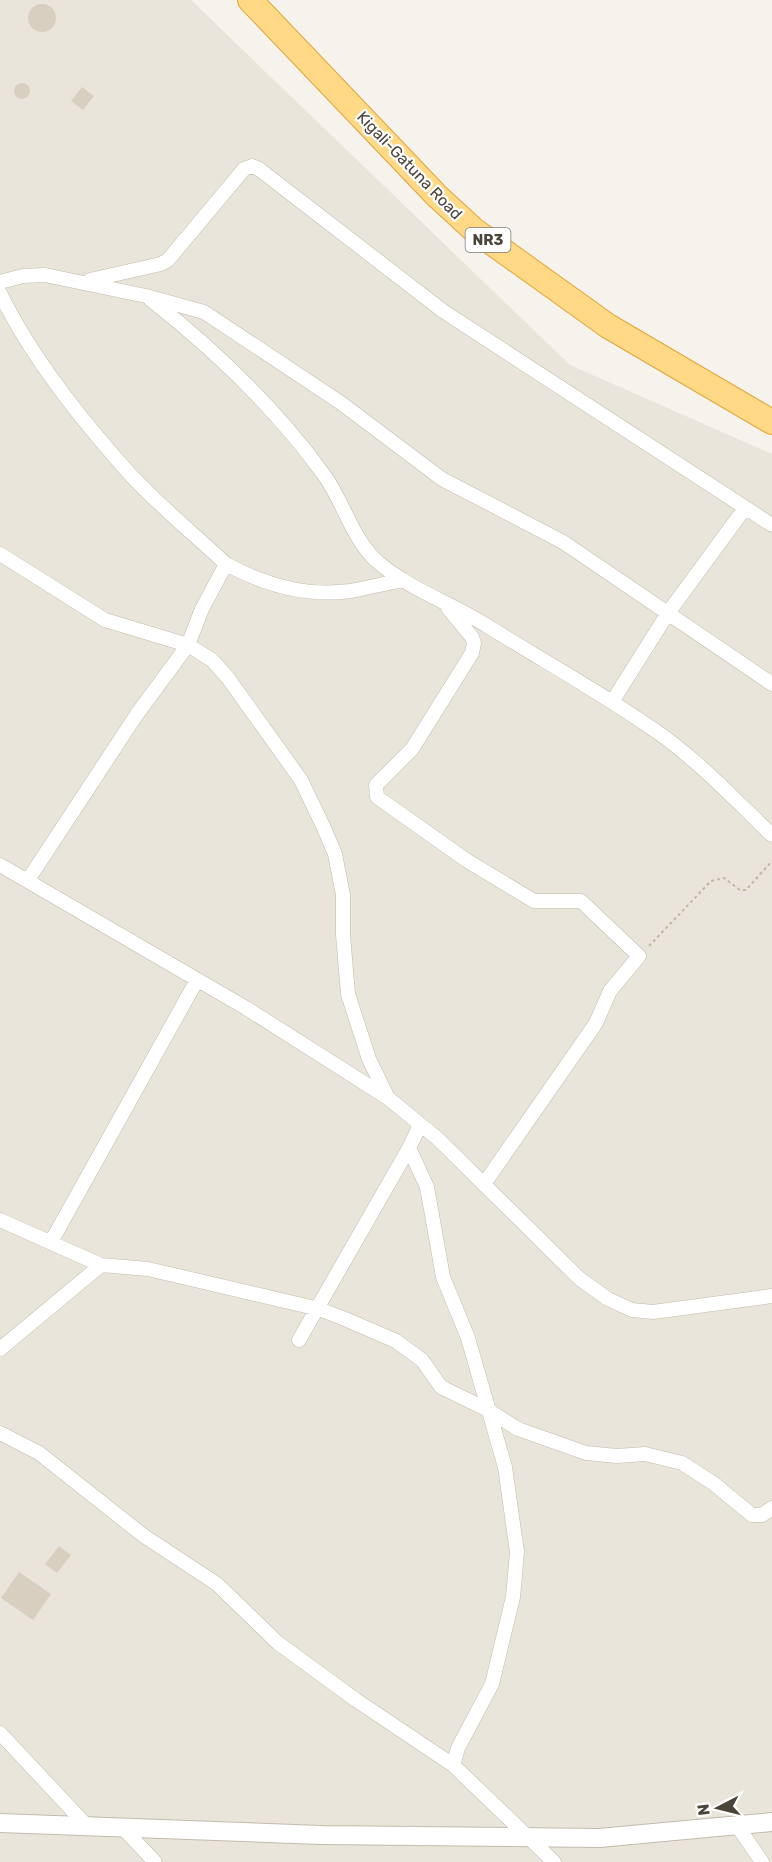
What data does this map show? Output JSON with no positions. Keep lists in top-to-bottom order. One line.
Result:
{"streets":{"highway":["Kigali-Gatuna Road","NR3"]},"north":"left"}
